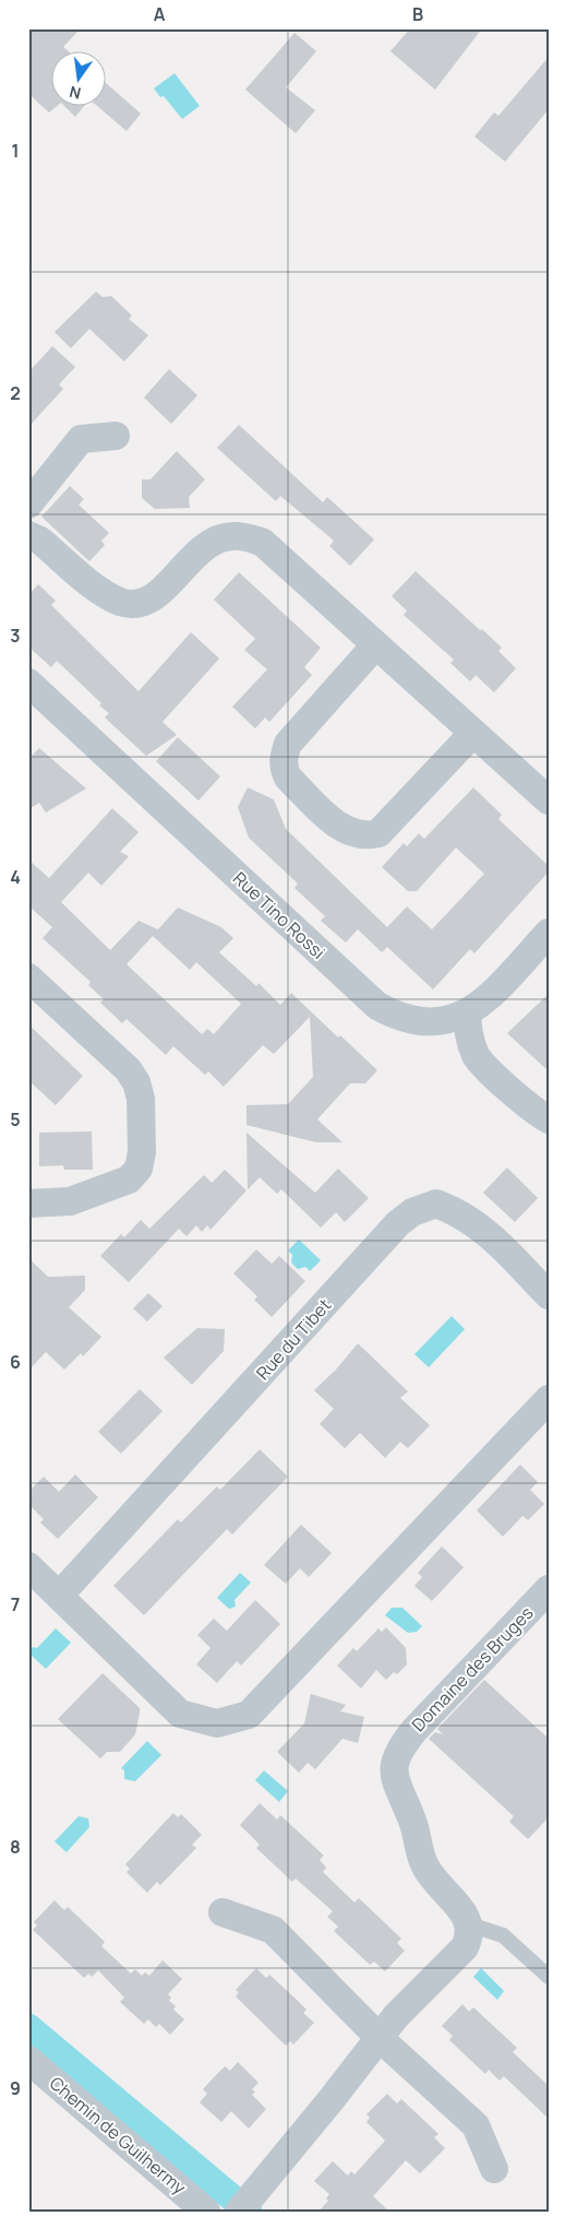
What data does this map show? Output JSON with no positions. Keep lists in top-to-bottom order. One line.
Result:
{"streets":{"street":["Rue Tino Rossi","Rue du Tibet","Domaine des Bruges","Chemin de Guilhermy"]},"north":"bottom","grid":{"columns":["A","B"],"rows":["1","2","3","4","5","6","7","8","9"]}}
